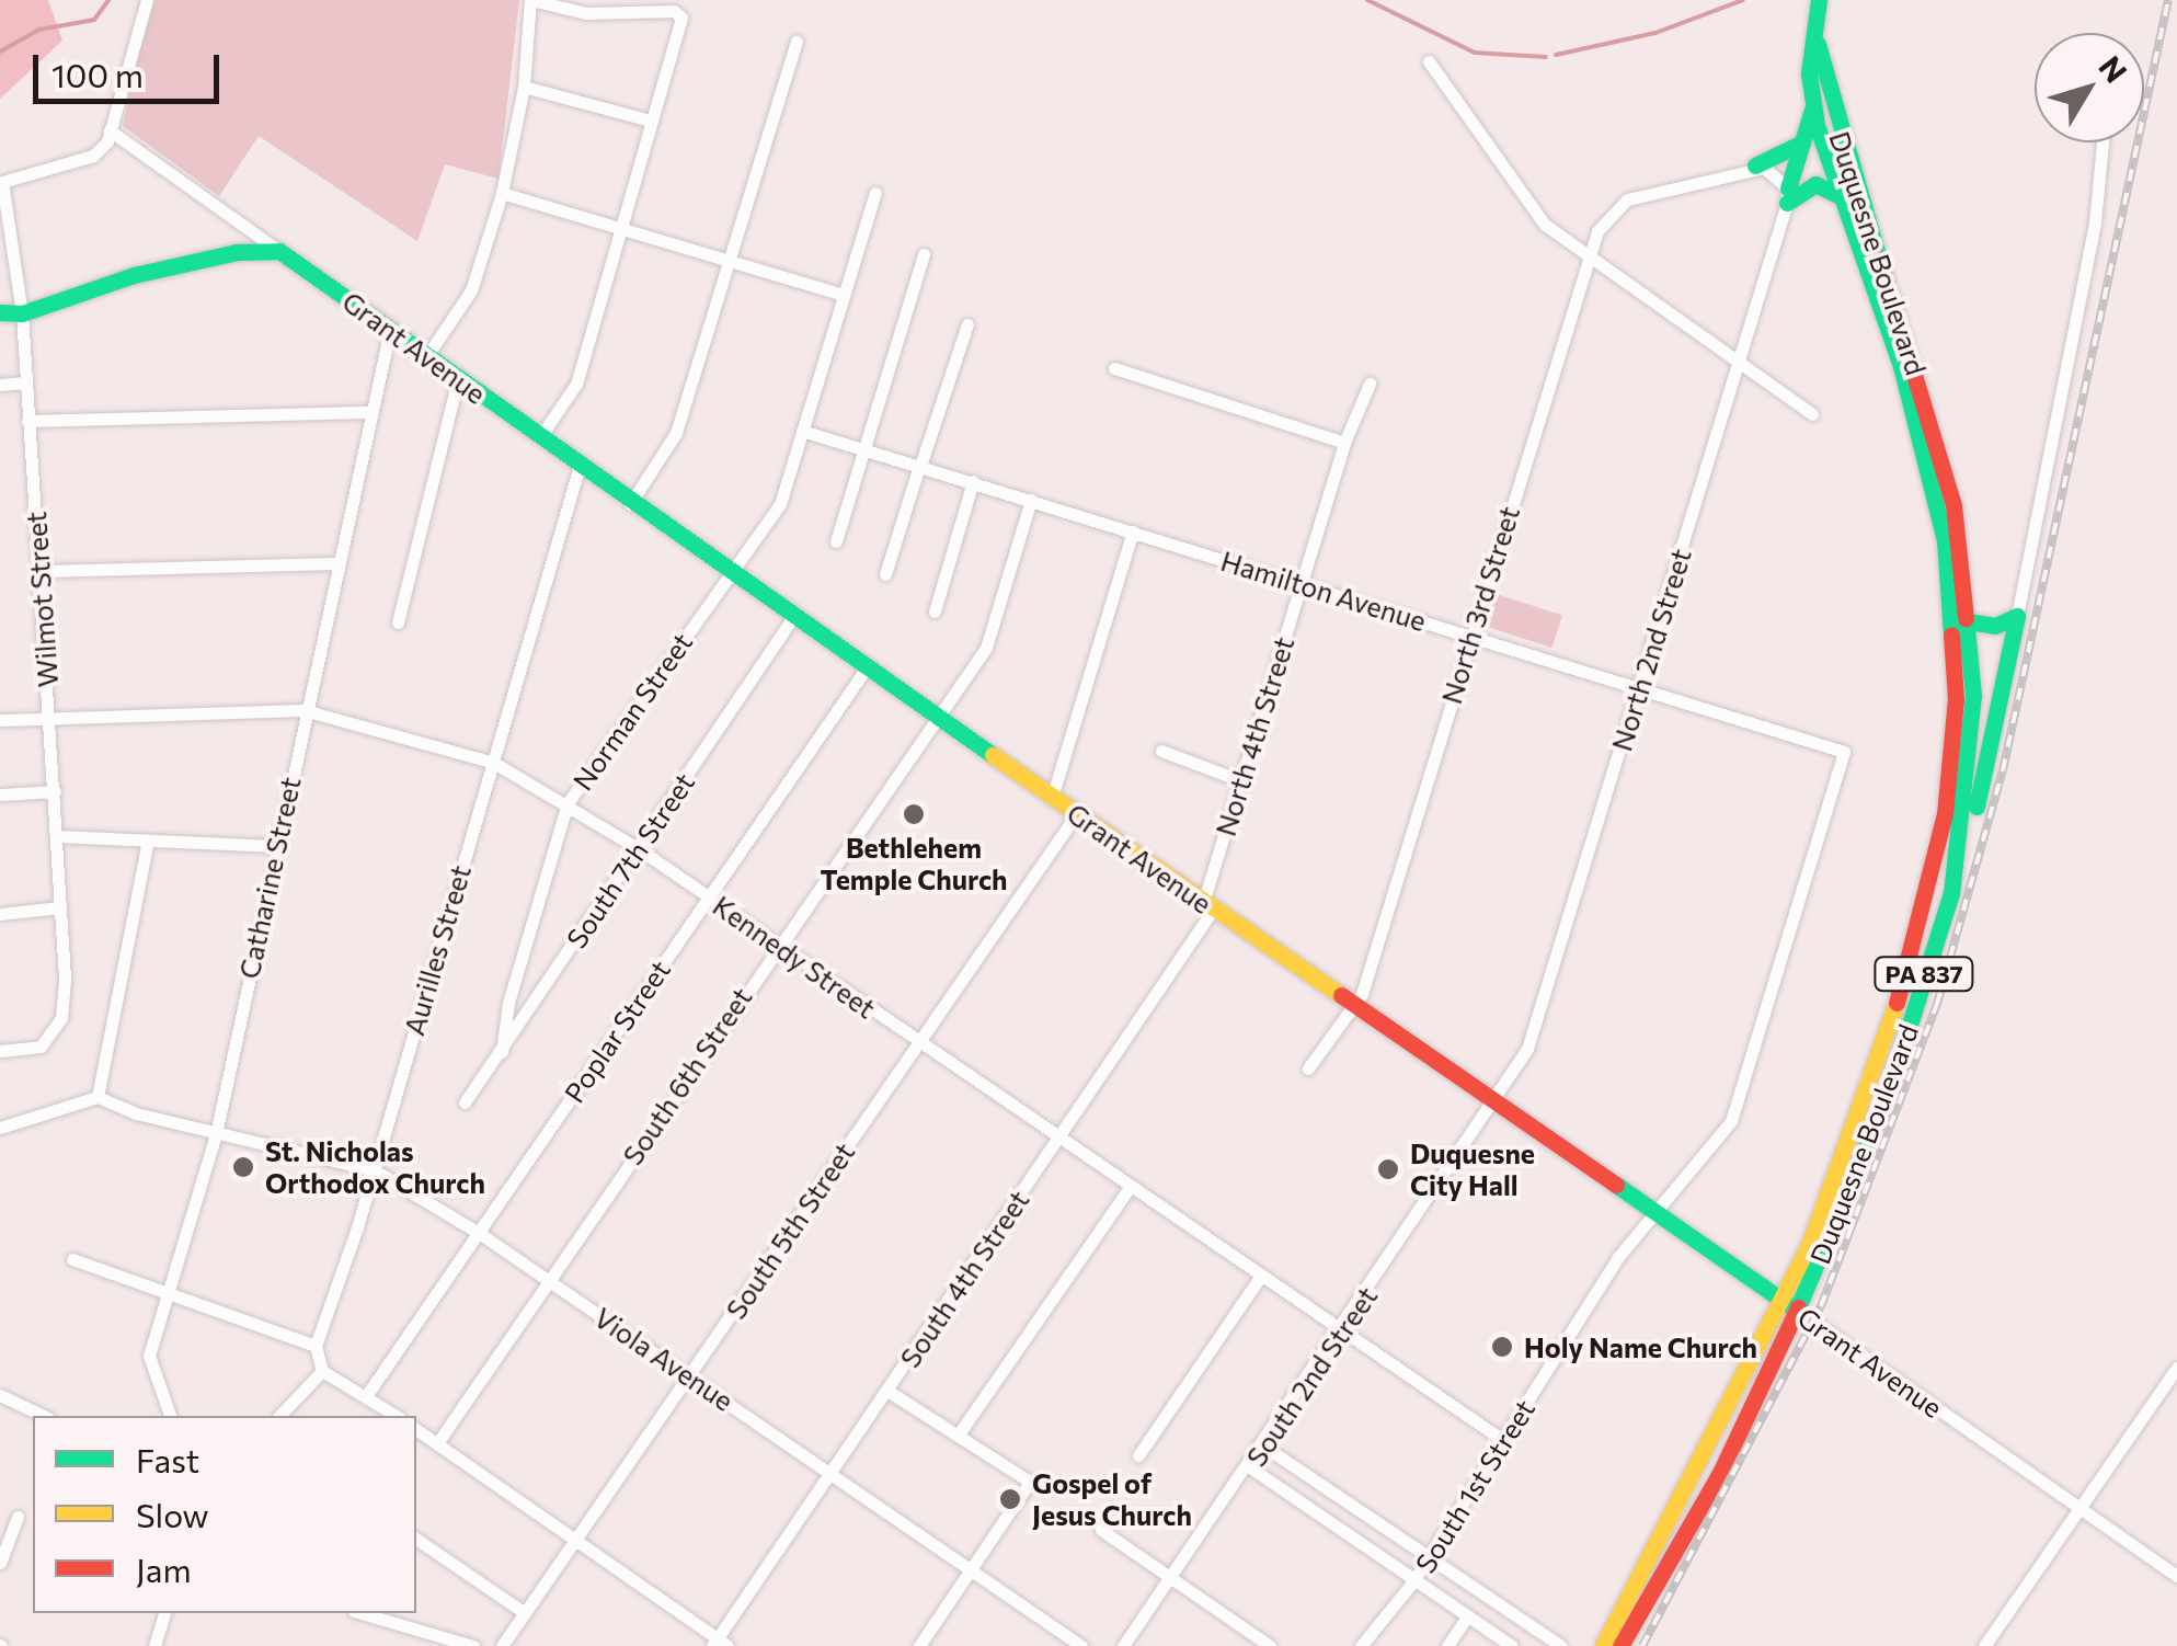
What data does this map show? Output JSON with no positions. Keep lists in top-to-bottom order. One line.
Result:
{"streets":{"main road":["Duquesne Boulevard","Grant Avenue","PA 837"],"street":["Hamilton Avenue","Wilmot Street","North 3rd Street","North 2nd Street","Norman Street","North 4th Street","South 7th Street","Catharine Street","Aurilles Street","Kennedy Street","Poplar Street","South 6th Street","South 5th Street","South 4th Street","Viola Avenue","South 2nd Street","South 1st Street"]},"crossings":[["Duquesne Boulevard","Grant Avenue"],["Duquesne Boulevard","PA 837"],["Grant Avenue","North 3rd Street"],["Grant Avenue","North 2nd Street"],["Grant Avenue","Norman Street"],["Grant Avenue","North 4th Street"],["Grant Avenue","South 7th Street"],["Grant Avenue","Catharine Street"],["Grant Avenue","Aurilles Street"],["Grant Avenue","PA 837"],["Grant Avenue","Poplar Street"],["Grant Avenue","South 6th Street"],["Grant Avenue","South 5th Street"],["Grant Avenue","South 4th Street"],["Grant Avenue","South 2nd Street"],["Grant Avenue","South 1st Street"],["Hamilton Avenue","North 3rd Street"],["Hamilton Avenue","North 2nd Street"],["Hamilton Avenue","Norman Street"],["Hamilton Avenue","North 4th Street"],["Hamilton Avenue","South 6th Street"],["Hamilton Avenue","South 1st Street"],["Wilmot Street","Kennedy Street"],["North 2nd Street","South 2nd Street"],["Norman Street","South 7th Street"],["Norman Street","Kennedy Street"],["North 4th Street","South 4th Street"],["South 7th Street","Kennedy Street"],["Catharine Street","Kennedy Street"],["Catharine Street","Viola Avenue"],["Aurilles Street","Kennedy Street"],["Aurilles Street","Viola Avenue"],["Kennedy Street","Poplar Street"],["Kennedy Street","South 6th Street"],["Kennedy Street","South 5th Street"],["Kennedy Street","South 4th Street"],["Kennedy Street","South 2nd Street"],["Kennedy Street","South 1st Street"],["Poplar Street","Viola Avenue"],["South 6th Street","Viola Avenue"],["South 5th Street","Viola Avenue"],["South 4th Street","Viola Avenue"]],"places":["Bethlehem Temple Church","St. Nicholas Orthodox Church","Duquesne City Hall","Holy Name Church","Gospel of Jesus Church"],"legend":["Fast","Slow","Jam"],"scale_bar":"100 m","north":"top right"}
